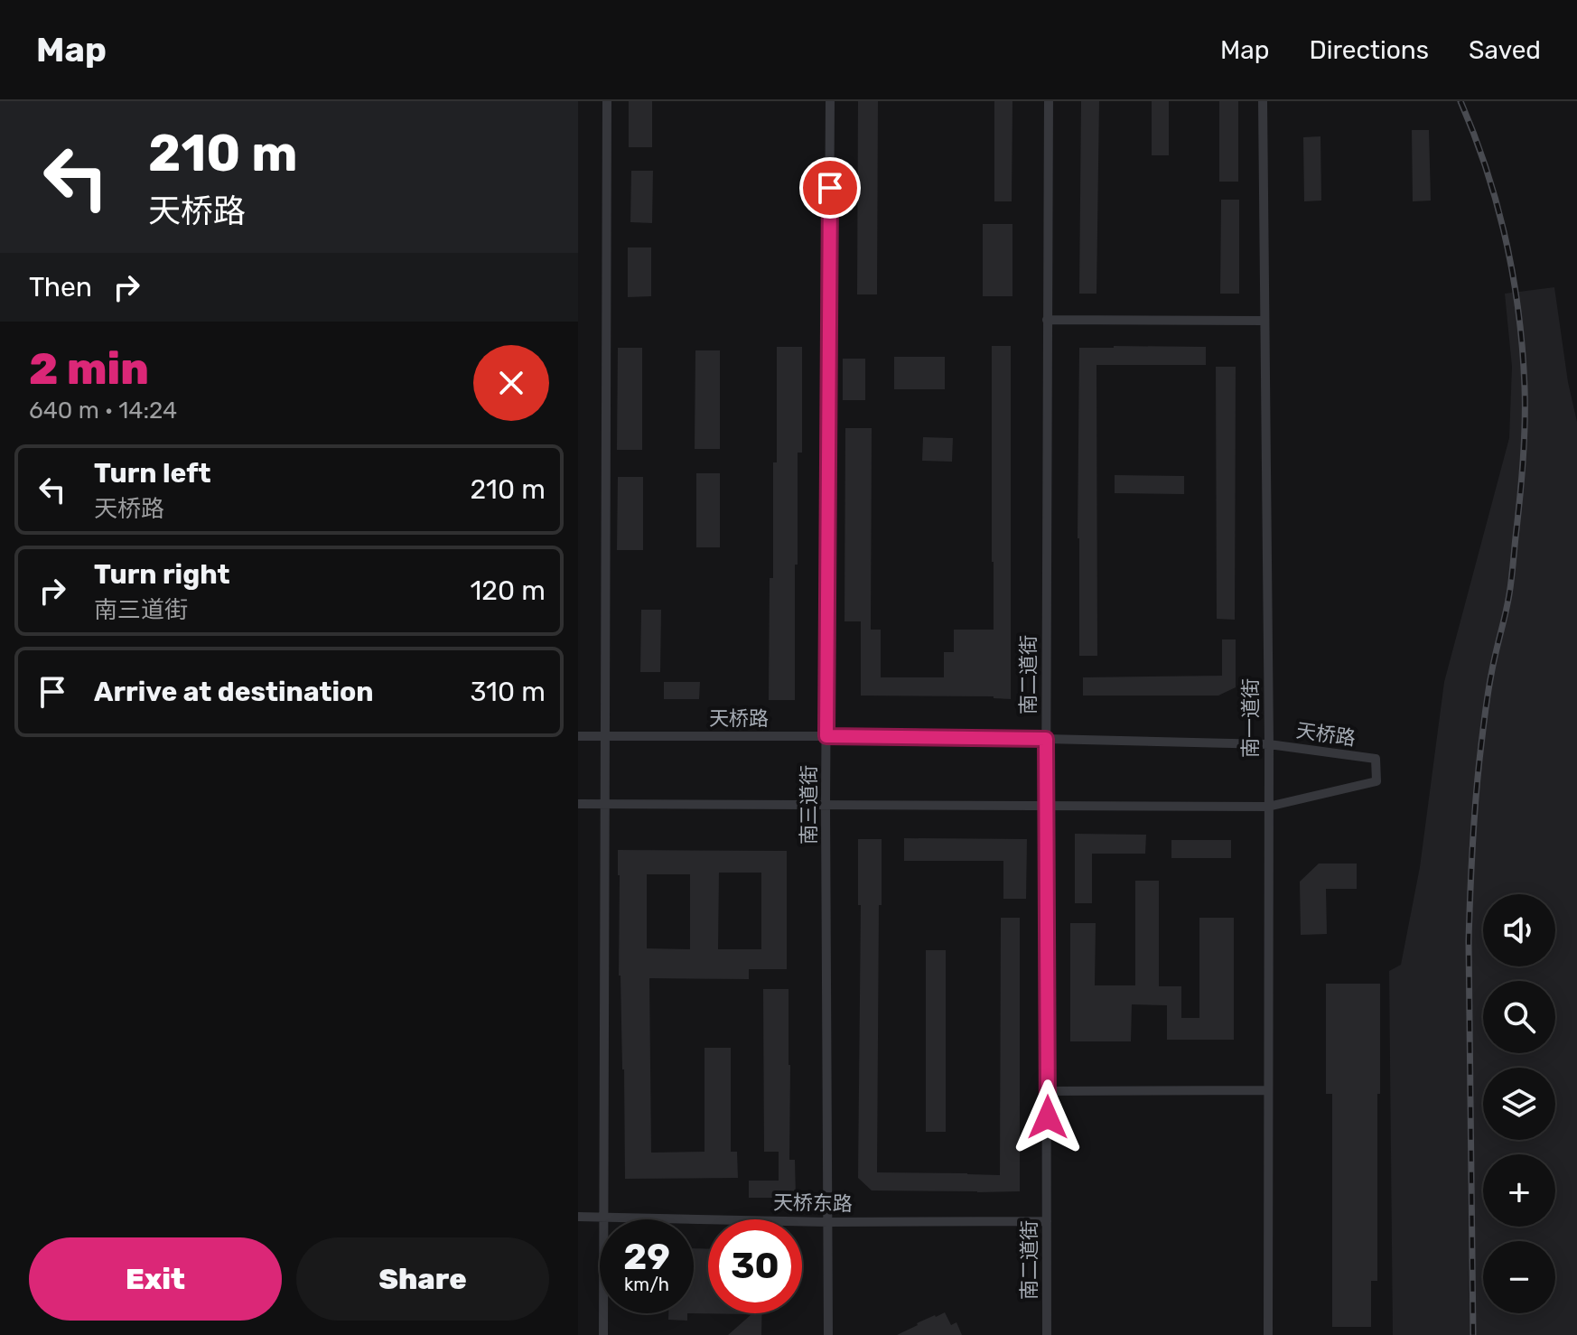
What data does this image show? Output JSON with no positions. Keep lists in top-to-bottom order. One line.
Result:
{"streets":{"street":["南二道街","天桥路","南一道街","南三道街","天桥东路"]},"crossings":[["南二道街","天桥路"],["南二道街","天桥东路"],["天桥路","南一道街"],["天桥路","南三道街"],["南三道街","天桥东路"]],"page":{"header":"Map","nav":["Map","Directions","Saved"],"turn":["210 m","天桥路"],"then":"Then","heading":["2 min","640 m · 14:24"],"list":[{"name":"Turn left","note":"天桥路","value":"210 m"},{"name":"Turn right","note":"南三道街","value":"120 m"},{"name":"Arrive at destination","value":"310 m"}],"map_buttons":["+","−"],"speed":"29 km/h","limit":"30","buttons":["Exit","Share"]}}
